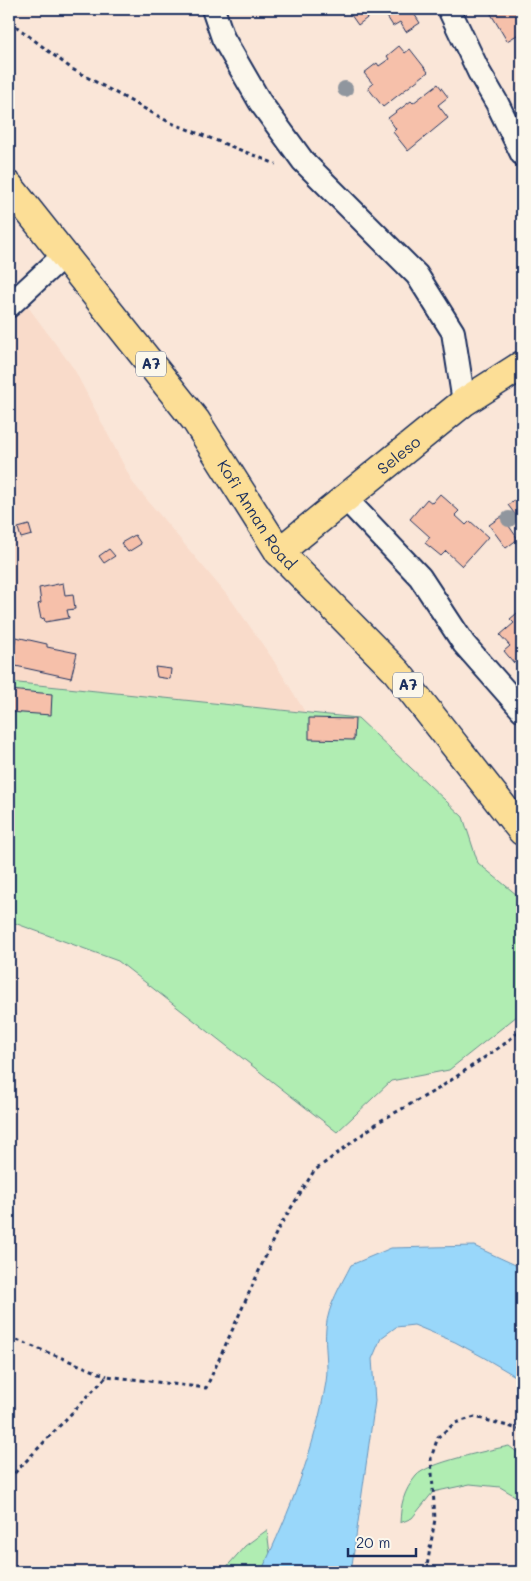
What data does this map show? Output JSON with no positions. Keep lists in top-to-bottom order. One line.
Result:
{"streets":{"main road":["A7","Seleso","Kofi Annan Road"]},"crossings":[["Seleso","Kofi Annan Road"]],"scale_bar":"20 m"}
